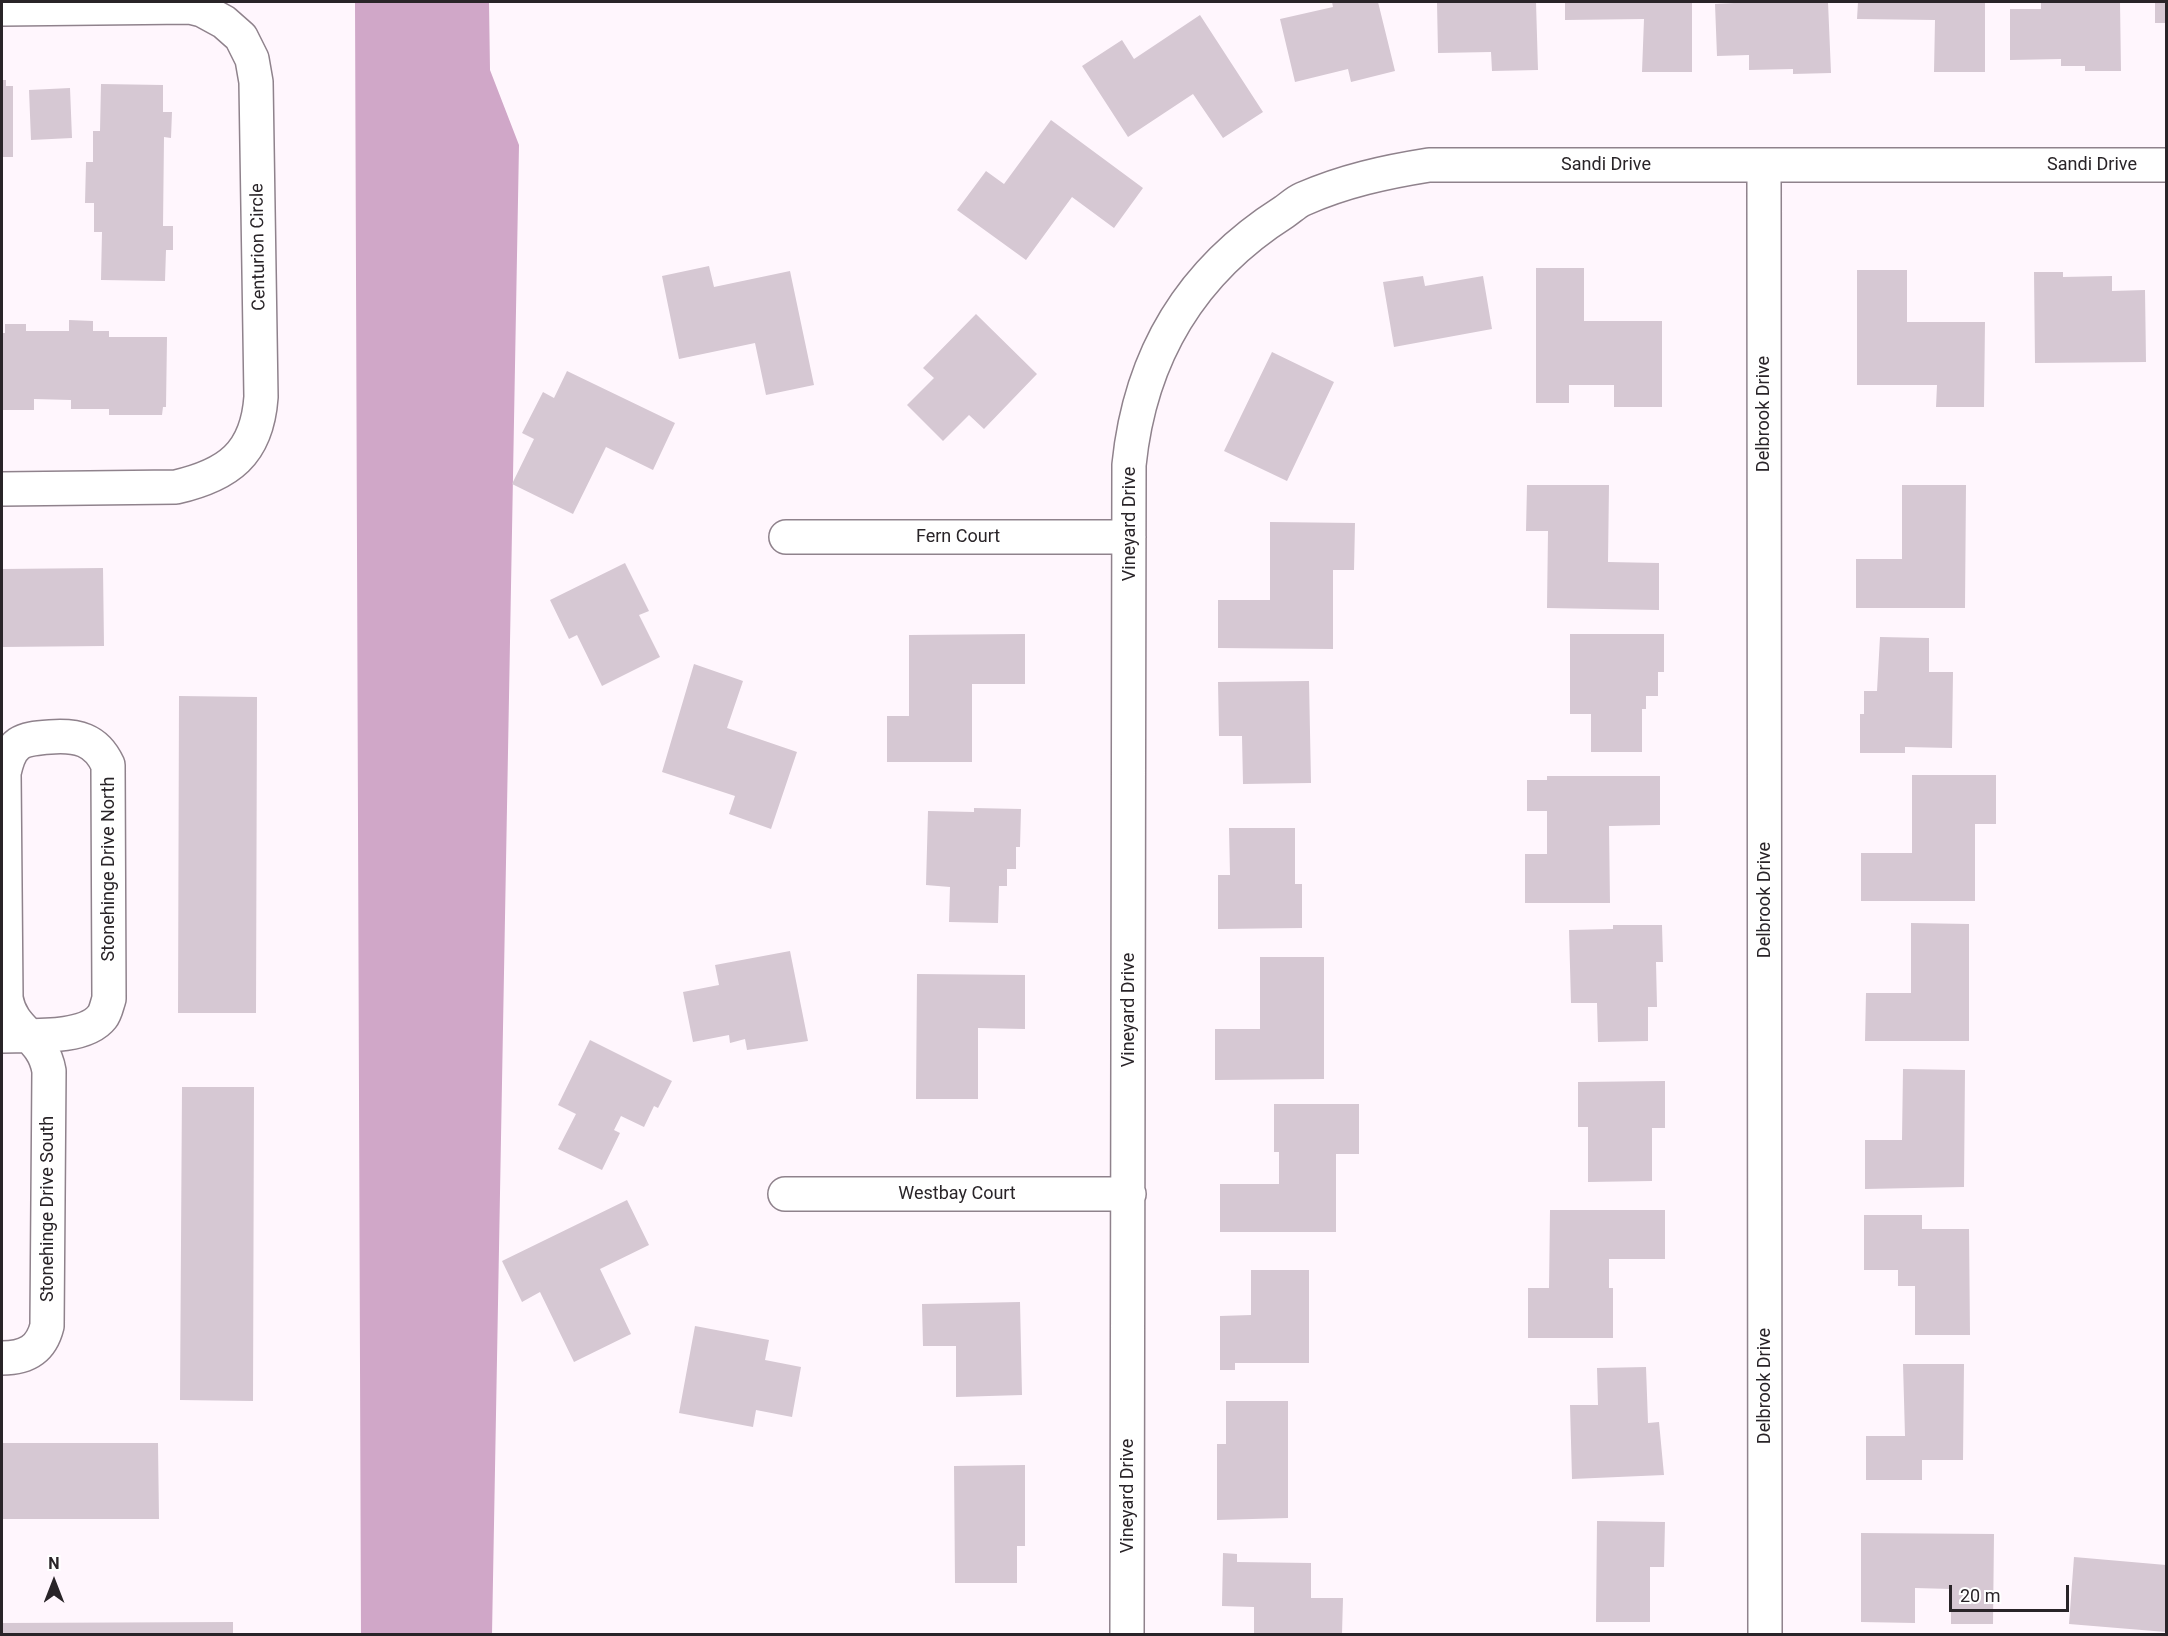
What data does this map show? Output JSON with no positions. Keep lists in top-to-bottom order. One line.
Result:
{"streets":{"street":["Sandi Drive","Centurion Circle","Delbrook Drive","Vineyard Drive","Fern Court","Stonehinge Drive North","Westbay Court","Stonehinge Drive South"]},"crossings":[["Sandi Drive","Delbrook Drive"],["Sandi Drive","Vineyard Drive"],["Vineyard Drive","Fern Court"],["Vineyard Drive","Westbay Court"],["Stonehinge Drive North","Stonehinge Drive South"]],"scale_bar":"20 m","north":"top"}
